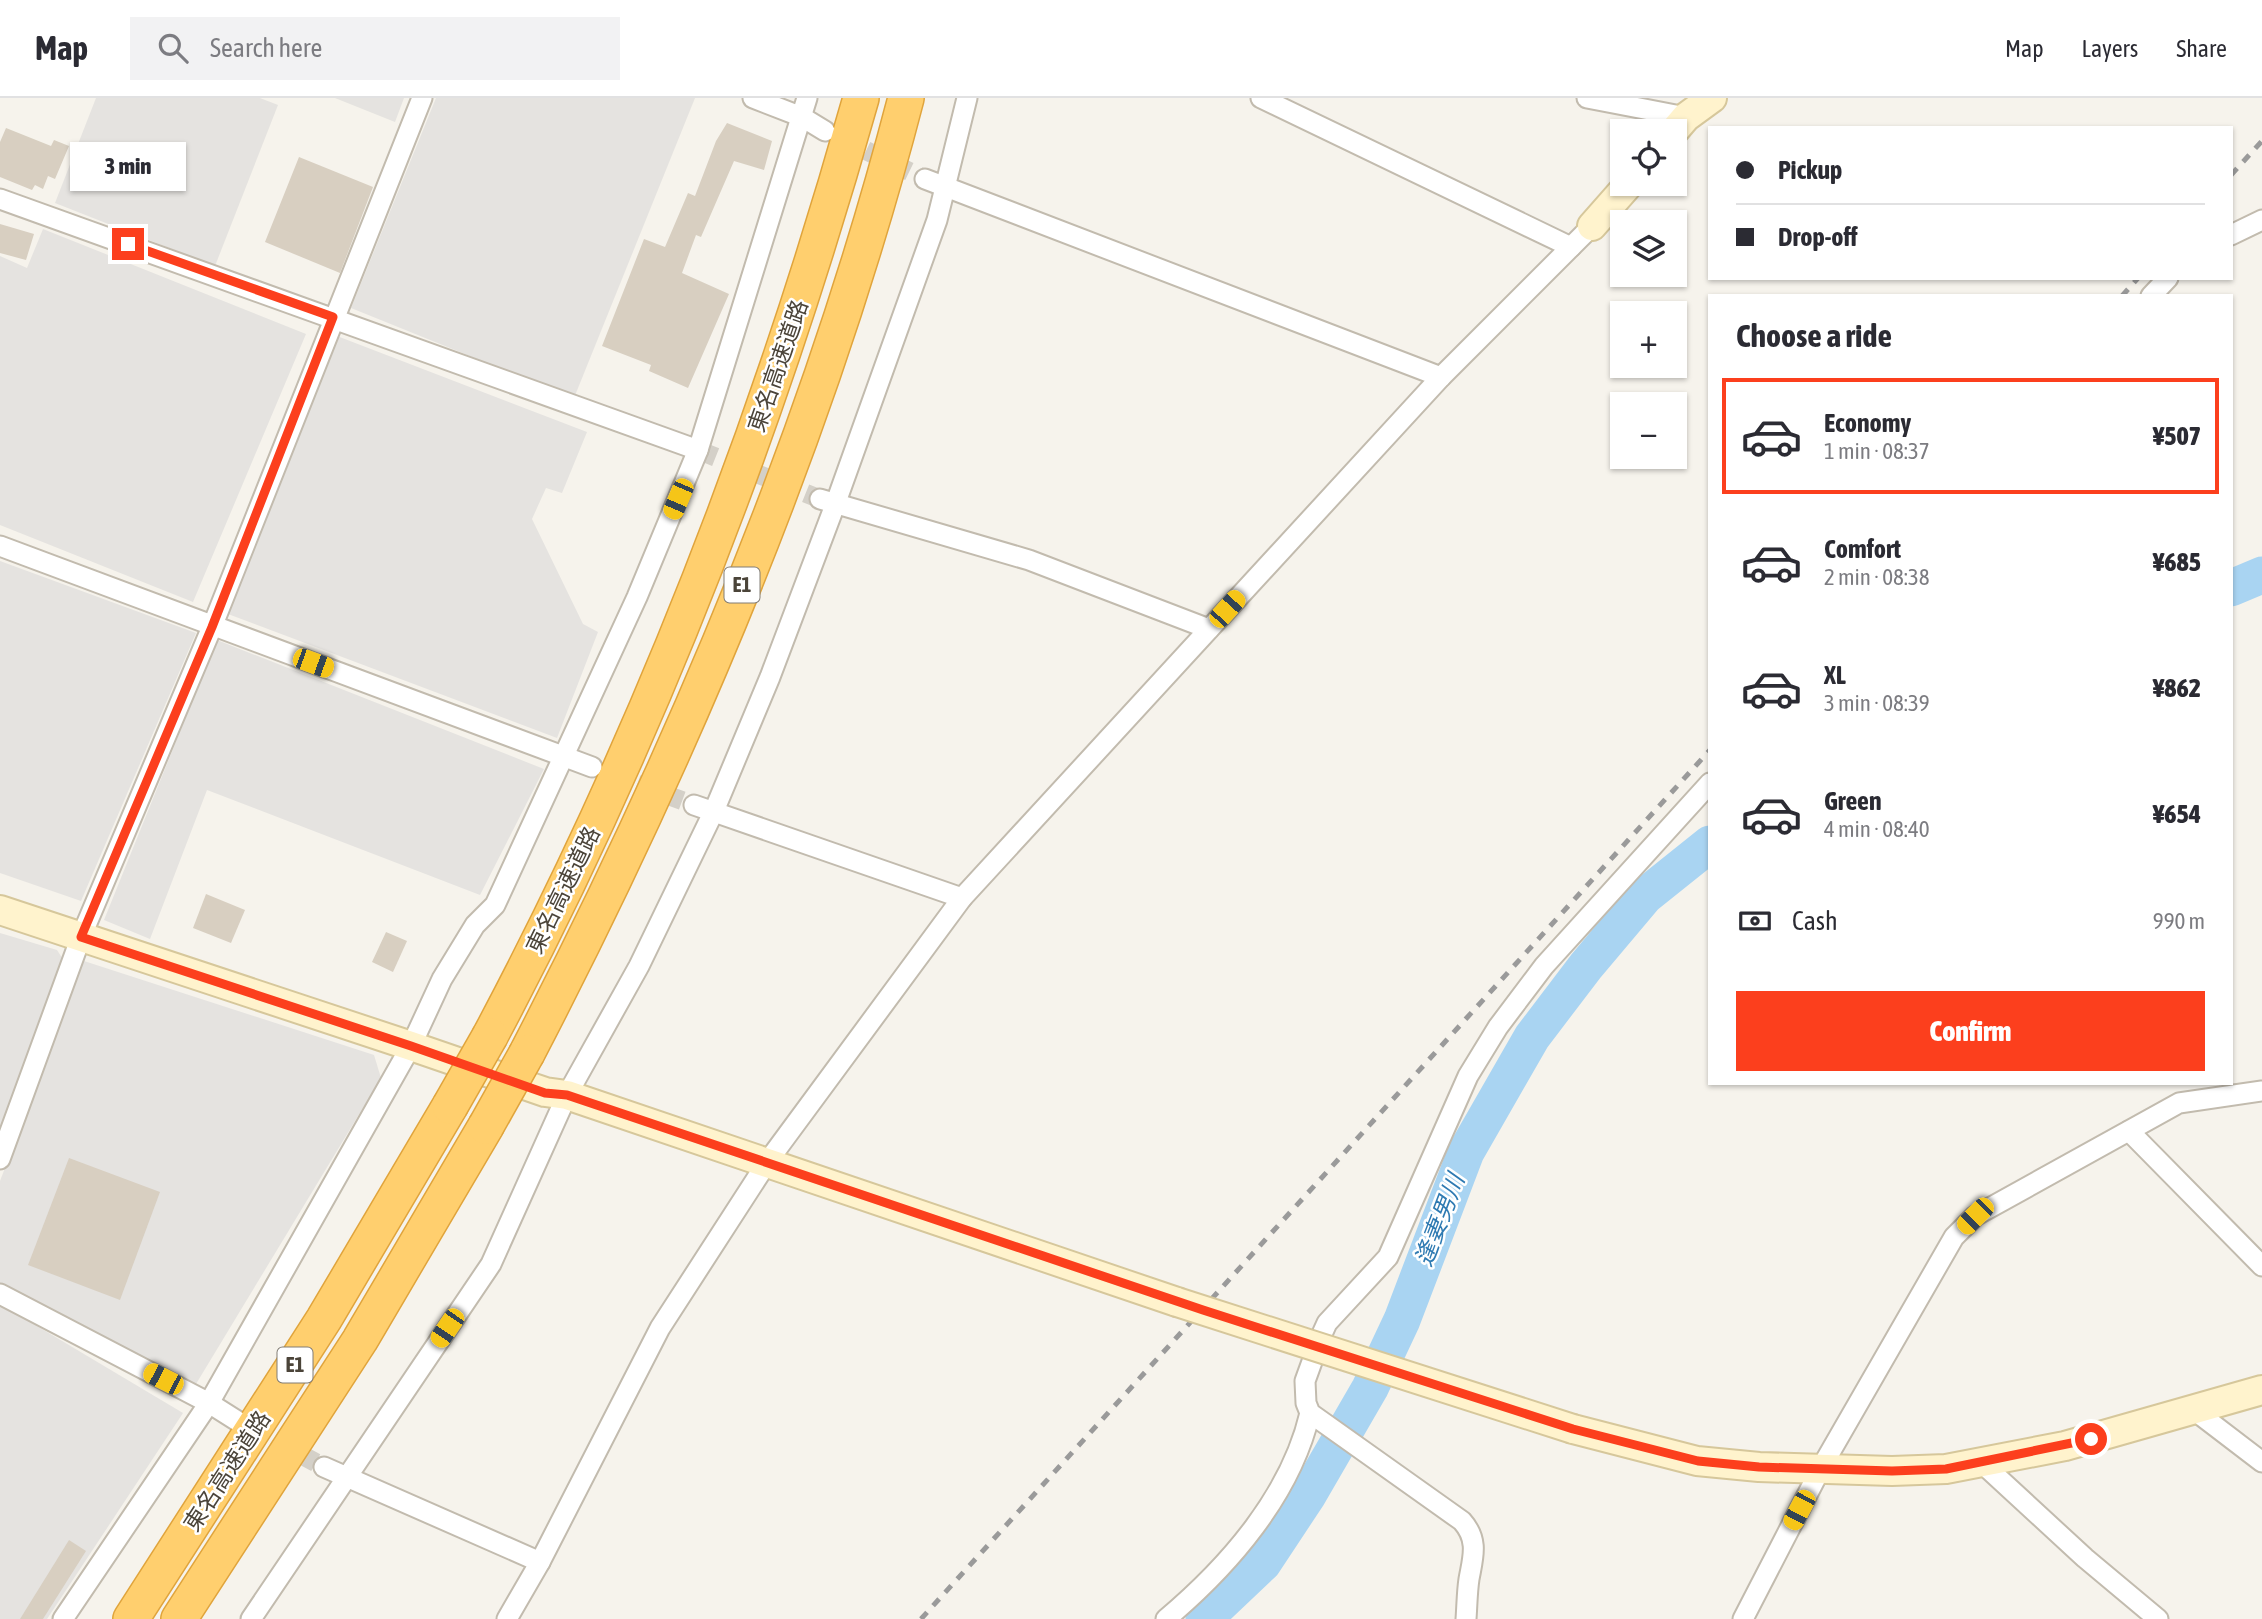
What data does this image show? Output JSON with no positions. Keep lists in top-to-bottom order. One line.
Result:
{"streets":{"highway":["東名高速道路","E1"]},"water":["逢妻男川"],"page":{"header":"Map","search":"Search here","nav":["Map","Layers","Share"],"map_buttons":["+","−"],"banner":["Pickup","Drop-off"],"bubble":"3 min","heading":"Choose a ride","list":[{"name":"Economy","note":"1 min · 08:37","value":"¥507"},{"name":"Comfort","note":"2 min · 08:38","value":"¥685"},{"name":"XL","note":"3 min · 08:39","value":"¥862"},{"name":"Green","note":"4 min · 08:40","value":"¥654"}],"pay":["Cash","990 m"],"buttons":"Confirm"}}
